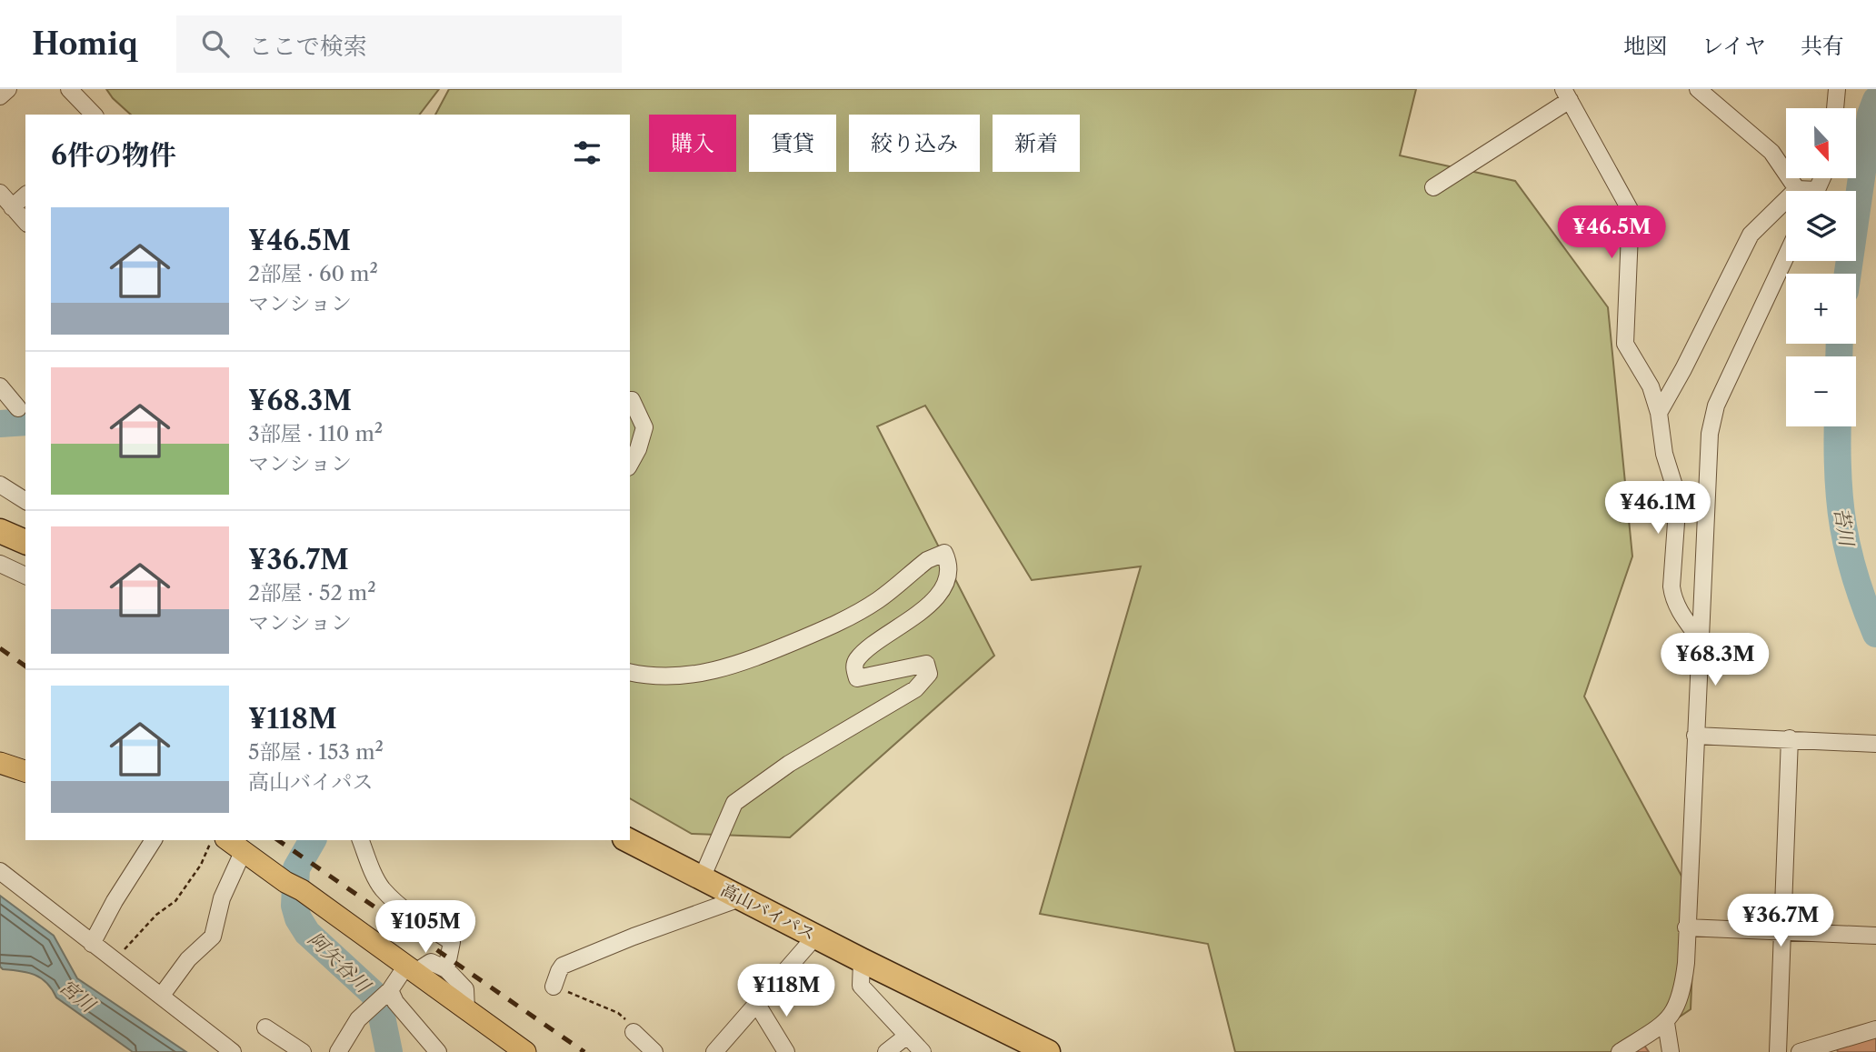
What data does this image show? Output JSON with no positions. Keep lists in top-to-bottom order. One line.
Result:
{"streets":{"highway":["高山バイパス"]},"water":["苔川","阿矢谷川","宮川"],"north":"bottom","page":{"header":"Homiq","search":"ここで検索","nav":["地図","レイヤ","共有"],"map_buttons":["+","−"],"chip":["購入","賃貸","絞り込み","新着"],"heading":"6件の物件","list":[{"name":"¥46.5M","note":"2部屋 · 60 m² · マンション"},{"name":"¥68.3M","note":"3部屋 · 110 m² · マンション"},{"name":"¥36.7M","note":"2部屋 · 52 m² · マンション"},{"name":"¥118M","note":"5部屋 · 153 m² · 高山バイパス"}],"price":["¥46.5M","¥46.1M","¥68.3M","¥36.7M","¥105M","¥118M"]}}
